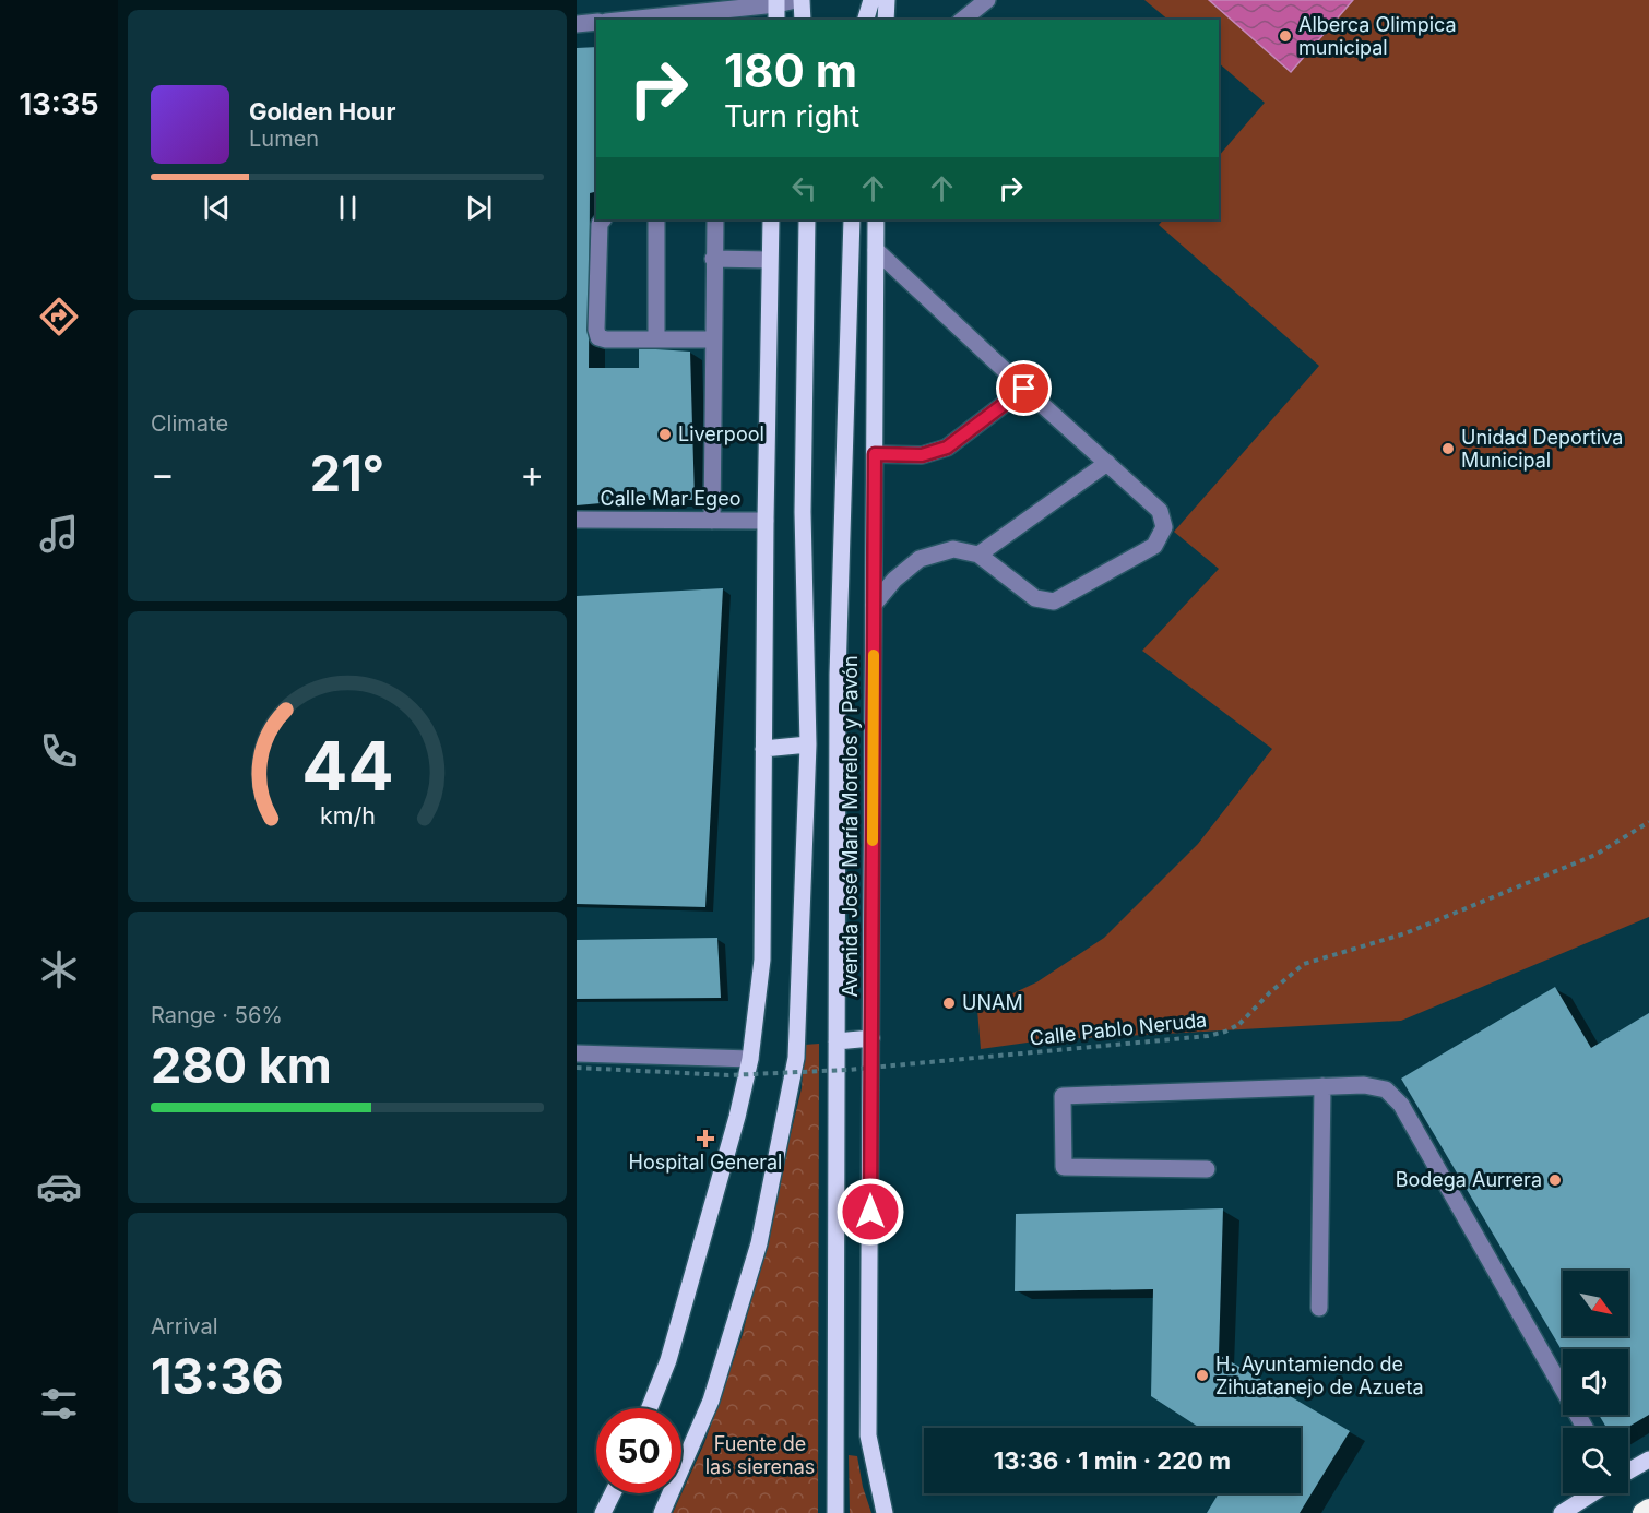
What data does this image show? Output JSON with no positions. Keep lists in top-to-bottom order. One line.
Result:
{"streets":{"main road":["Avenida José María Morelos y Pavón"],"street":["Calle Mar Egeo"],"path":["Calle Pablo Neruda"]},"parks":["Fuente de las sierenas"],"places":{"other":["Alberca Olimpica municipal","Liverpool","Unidad Deportiva Municipal","UNAM","Bodega Aurrera","H. Ayuntamiendo de Zihuatanejo de Azueta"],"health":["Hospital General"]},"north":"bottom right","page":{"tabs":"13:35","turn":["180 m","Turn right"],"song":["Golden Hour","Lumen"],"tile":["Climate",["Range · 56%","280 km"],["Arrival","13:36"]],"heat":["−","21°","+"],"limit":"50","trip":"13:36 · 1 min · 220 m","gauge":["44","km/h"]}}
